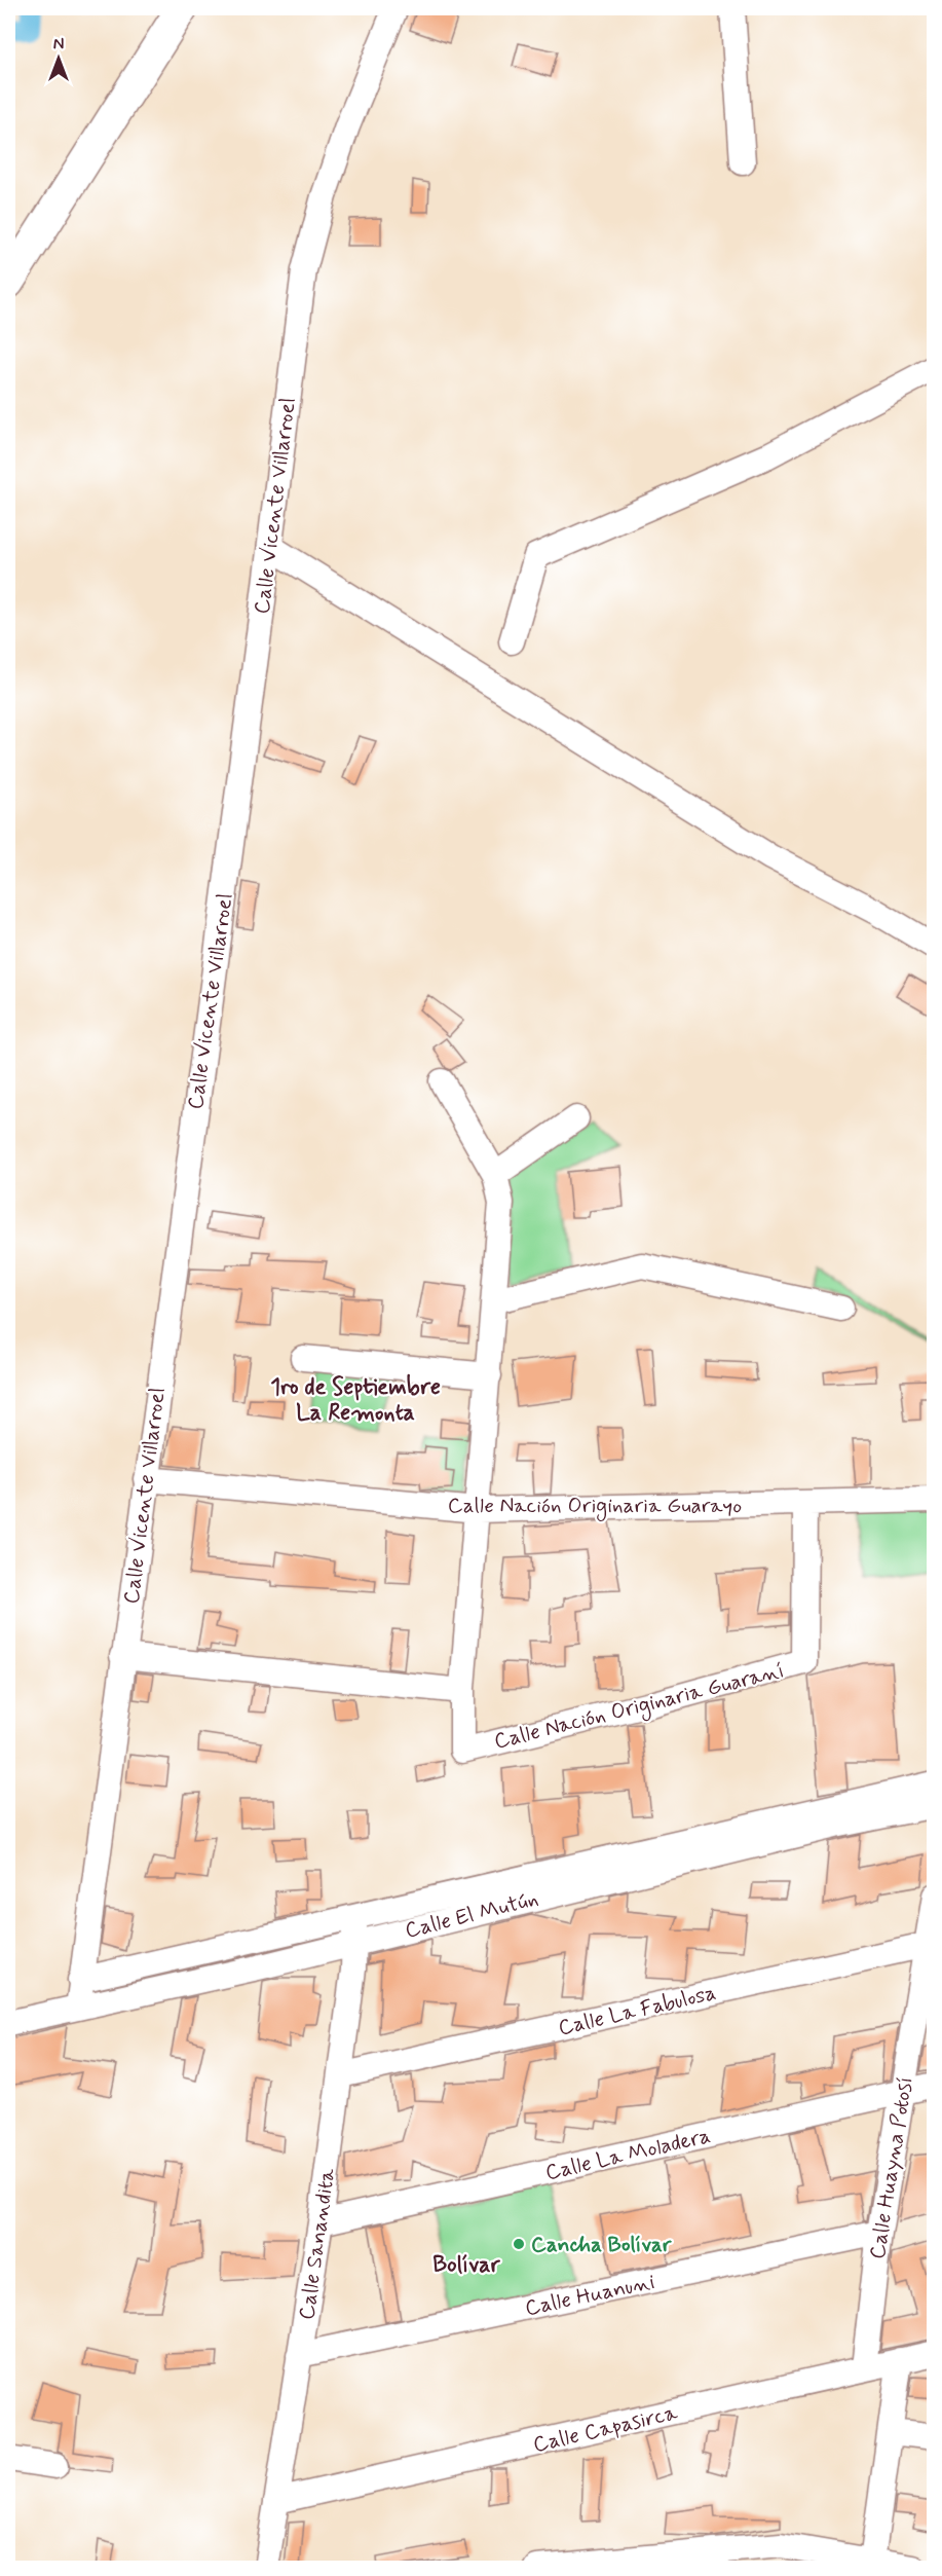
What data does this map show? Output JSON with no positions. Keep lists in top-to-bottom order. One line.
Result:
{"streets":{"street":["Calle Vicente Villarroel","Calle Nación Originaria Guarayo","Calle Nación Originaria Guaraní","Calle El Mutún","Calle La Fabulosa","Calle La Moladera","Calle Huayna Potosí","Calle Sanandita","Calle Huanuni","Calle Capasirca"]},"crossings":[["Calle Vicente Villarroel","Calle Nación Originaria Guarayo"],["Calle Vicente Villarroel","Calle El Mutún"],["Calle Nación Originaria Guarayo","Calle Nación Originaria Guaraní"],["Calle El Mutún","Calle Sanandita"],["Calle La Fabulosa","Calle Huayna Potosí"],["Calle La Fabulosa","Calle Sanandita"],["Calle La Moladera","Calle Huayna Potosí"],["Calle La Moladera","Calle Sanandita"],["Calle Huayna Potosí","Calle Huanuni"],["Calle Huayna Potosí","Calle Capasirca"],["Calle Sanandita","Calle Huanuni"],["Calle Sanandita","Calle Capasirca"]],"districts":["1ro de Septiembre La Remonta","Bolívar"],"places":["Cancha Bolívar"],"north":"top"}
